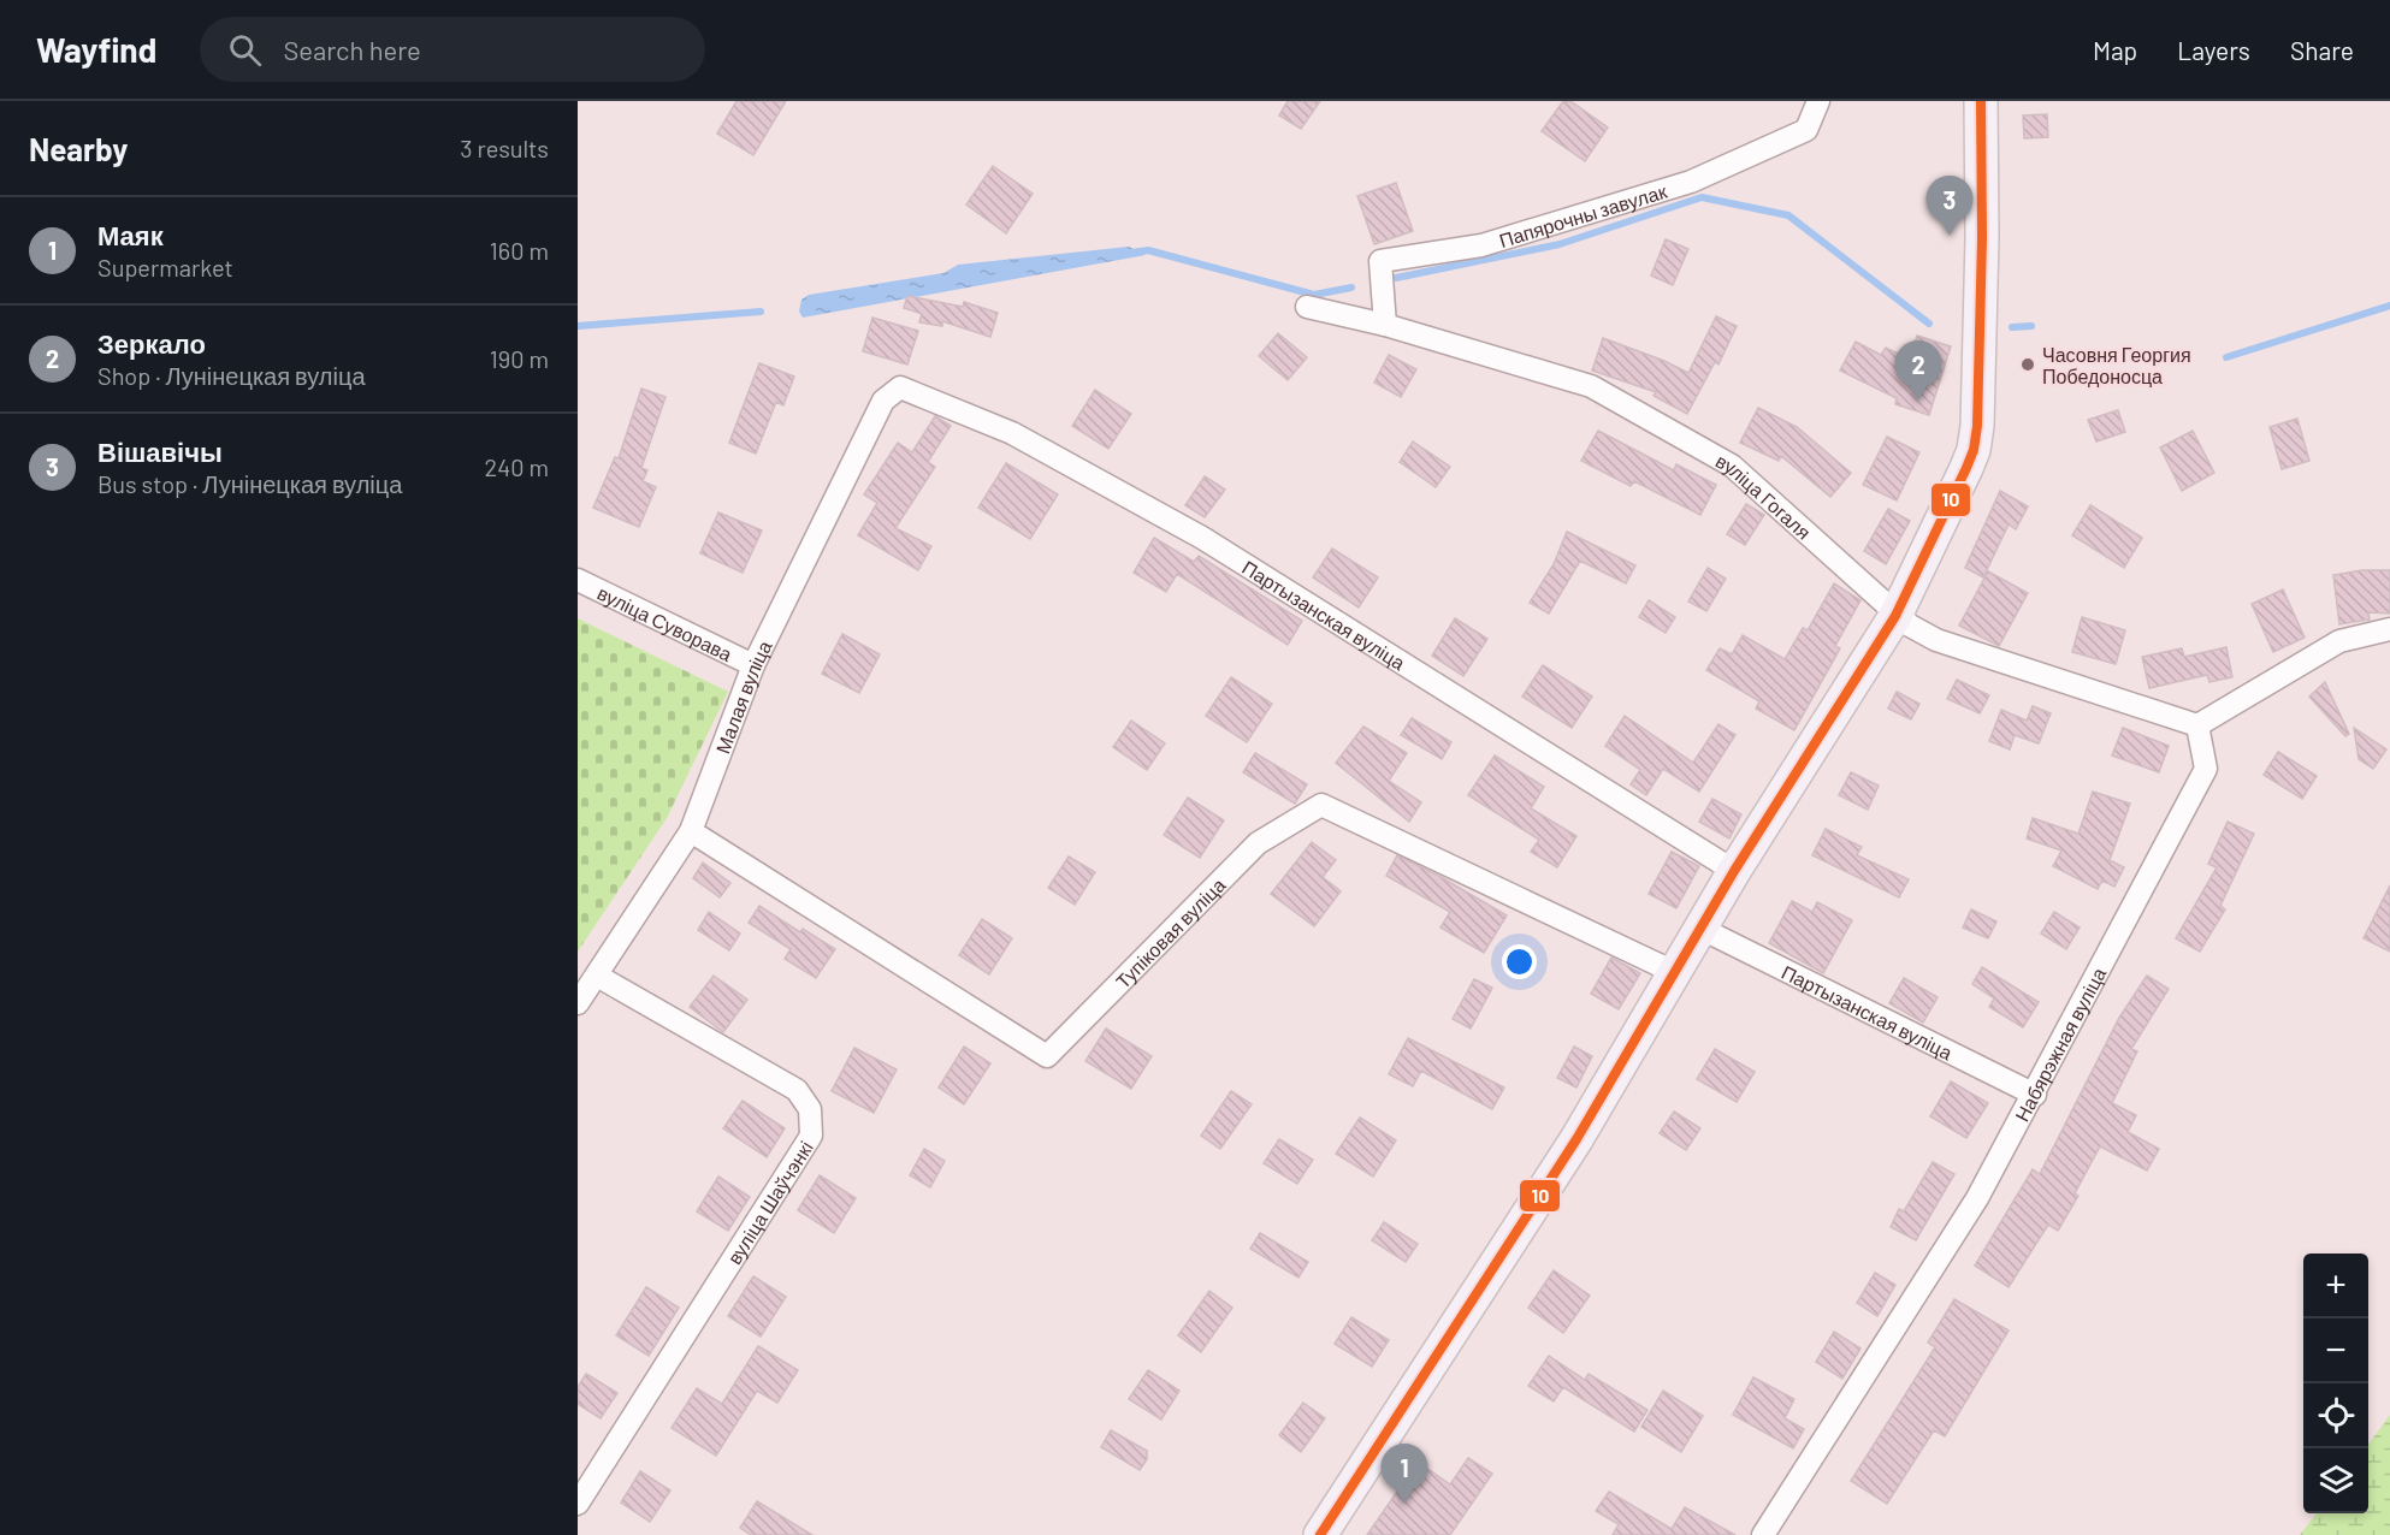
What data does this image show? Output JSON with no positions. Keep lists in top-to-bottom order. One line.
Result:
{"streets":{"street":["Папярочны завулак","вуліца Гогаля","Партызанская вуліца","вуліца Суворава","Малая вуліца","Тупіковая вуліца","Набярэжная вуліца","вуліца Шаўчэнкі"]},"crossings":[["Папярочны завулак","вуліца Гогаля"],["вуліца Гогаля","Набярэжная вуліца"],["Партызанская вуліца","Малая вуліца"],["Партызанская вуліца","Набярэжная вуліца"],["вуліца Суворава","Малая вуліца"],["Малая вуліца","Тупіковая вуліца"],["Малая вуліца","вуліца Шаўчэнкі"]],"places":["Часовня Георгия Победоносца"],"lines":["transit line 10"],"page":{"header":"Wayfind","search":"Search here","nav":["Map","Layers","Share"],"heading":["Nearby","3 results"],"pins":["3","2","1"],"list":[{"mark":"1","name":"Маяк","note":"Supermarket","value":"160 m"},{"mark":"2","name":"Зеркало","note":"Shop · Лунінецкая вуліца","value":"190 m"},{"mark":"3","name":"Вішавічы","note":"Bus stop · Лунінецкая вуліца","value":"240 m"}],"map_buttons":["+","−"]}}
